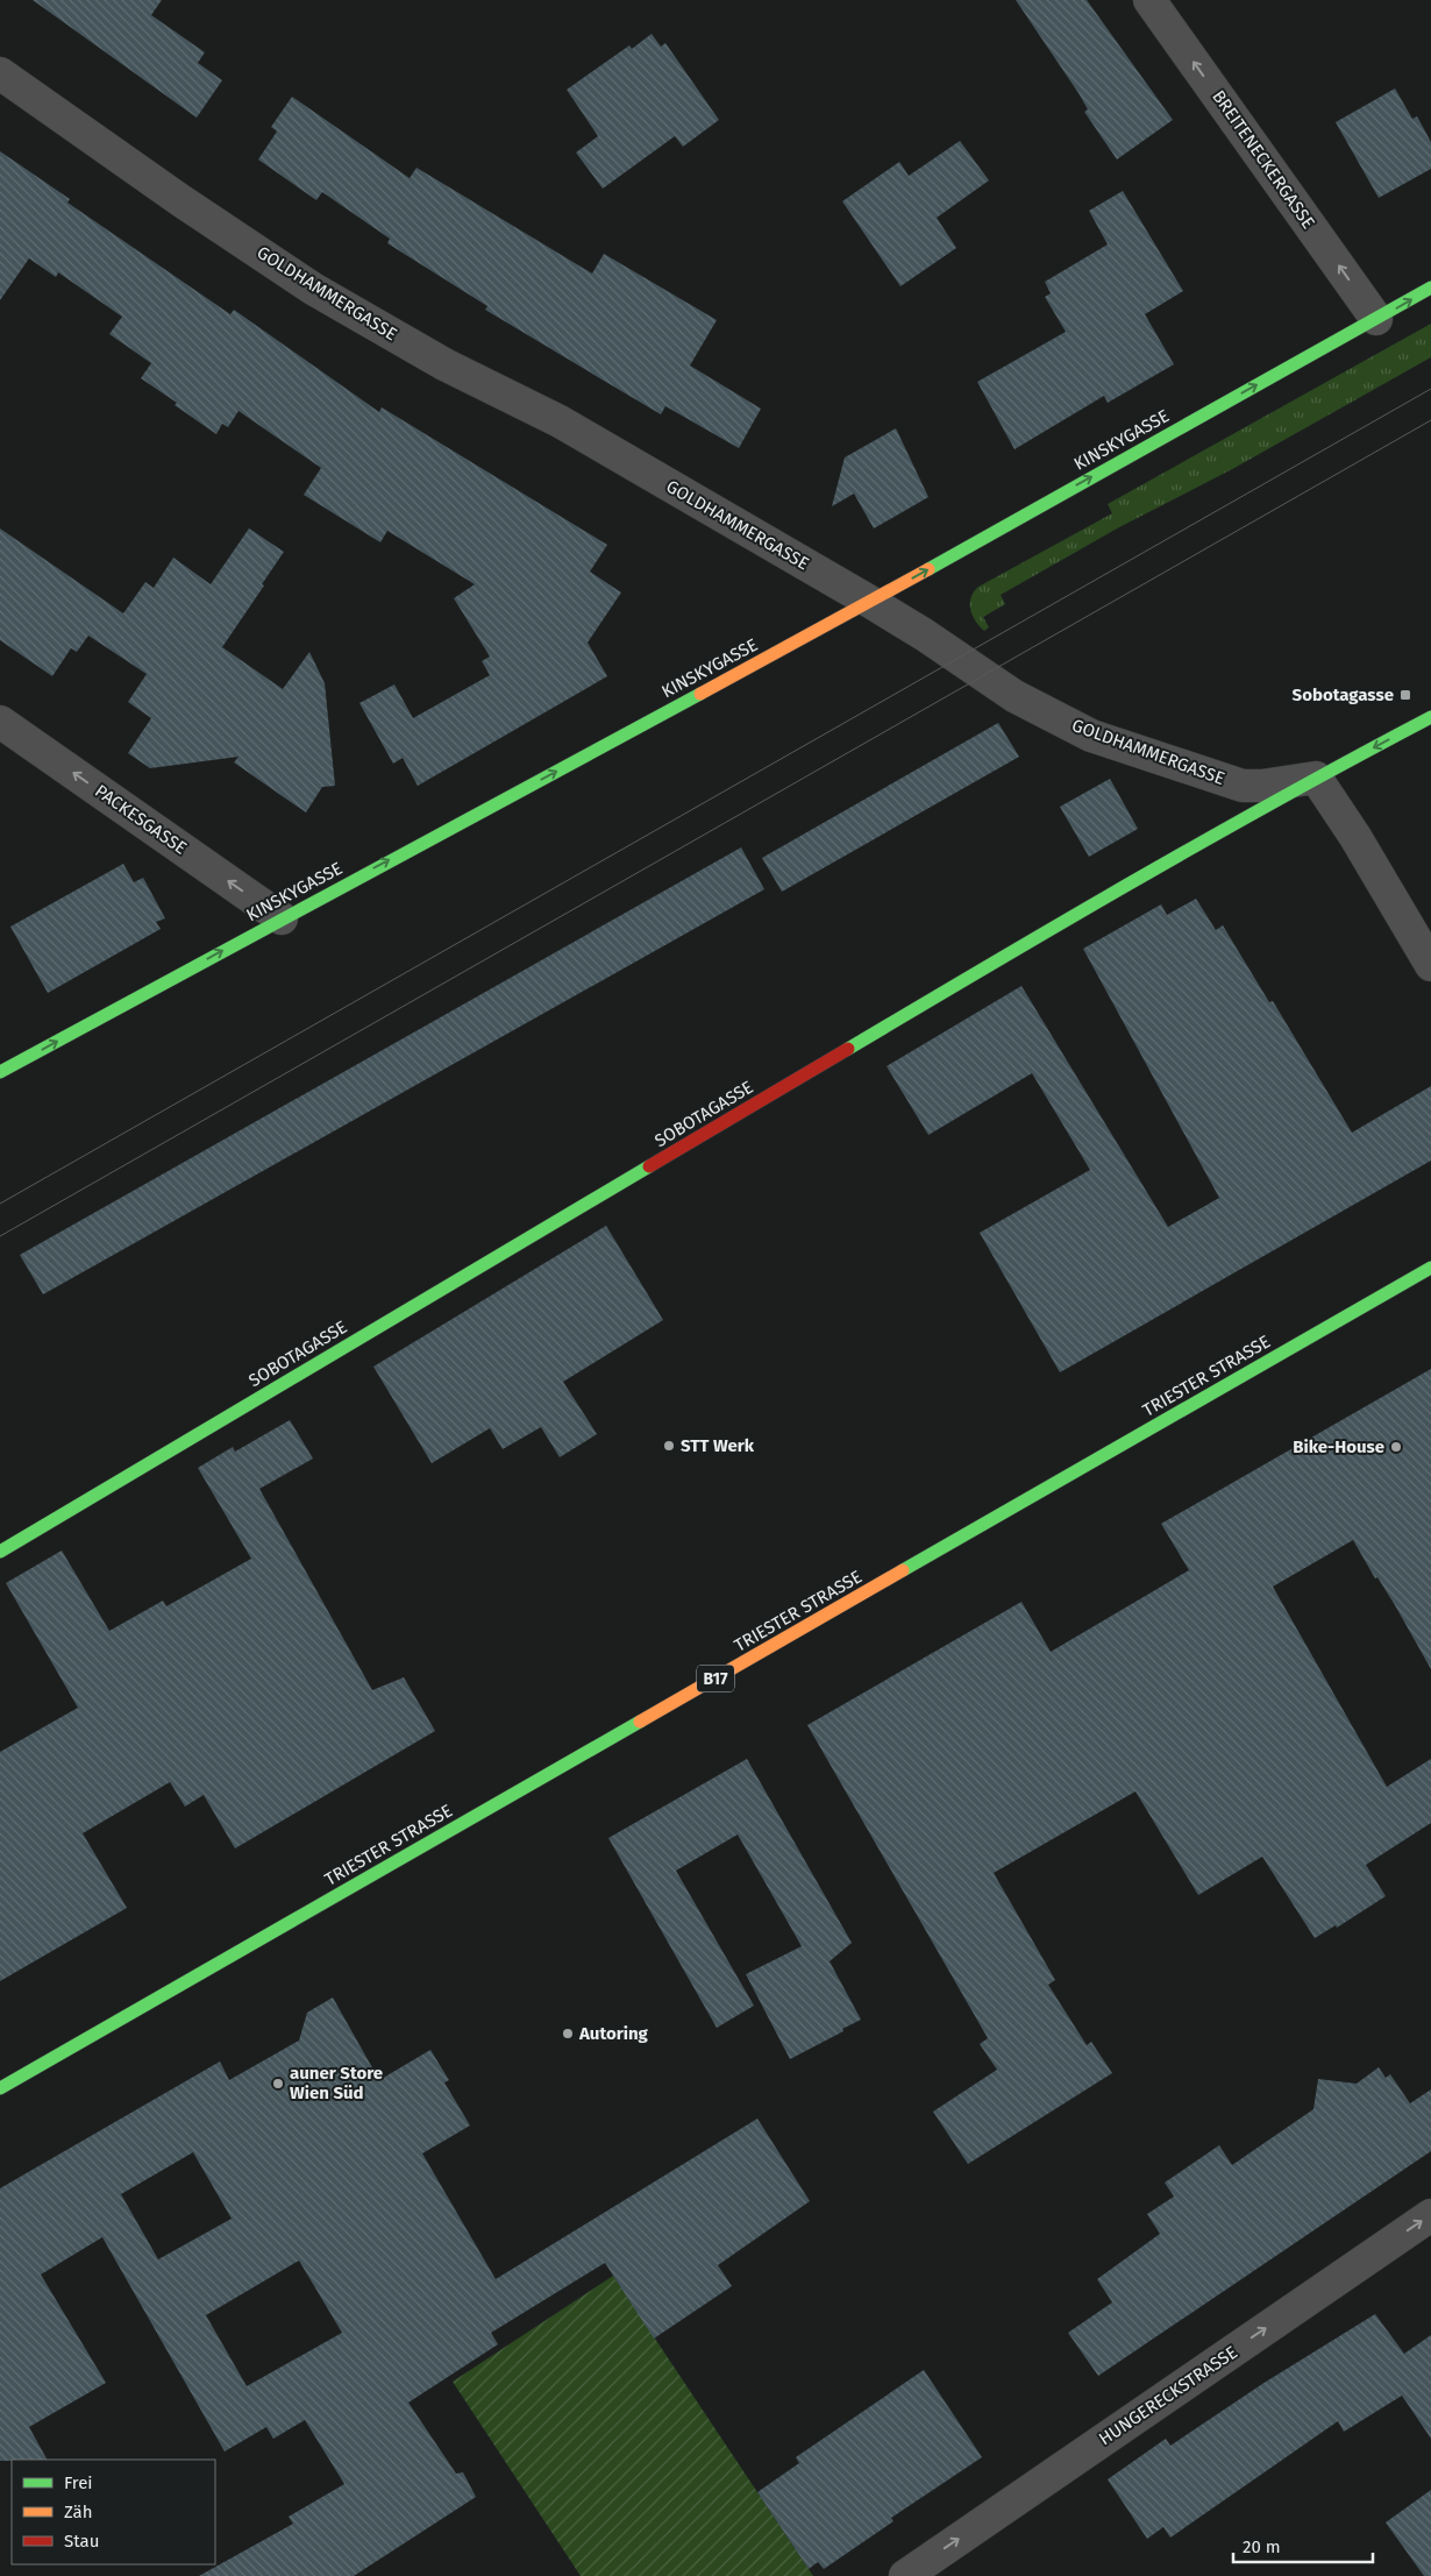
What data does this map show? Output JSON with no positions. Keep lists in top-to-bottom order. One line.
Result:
{"streets":{"street":["BREITENECKERGASSE","GOLDHAMMERGASSE","KINSKYGASSE","PACKESGASSE","SOBOTAGASSE","TRIESTER STRASSE","B17","HUNGERECKSTRASSE"]},"crossings":[["BREITENECKERGASSE","KINSKYGASSE"],["GOLDHAMMERGASSE","KINSKYGASSE"],["GOLDHAMMERGASSE","SOBOTAGASSE"],["KINSKYGASSE","PACKESGASSE"]],"one_way":["BREITENECKERGASSE","KINSKYGASSE","PACKESGASSE","HUNGERECKSTRASSE"],"places":{"transit":["Sobotagasse"],"other":["STT Werk","Bike-House","Autoring","auner Store Wien Süd"]},"legend":["Frei","Zäh","Stau"],"scale_bar":"20 m"}
